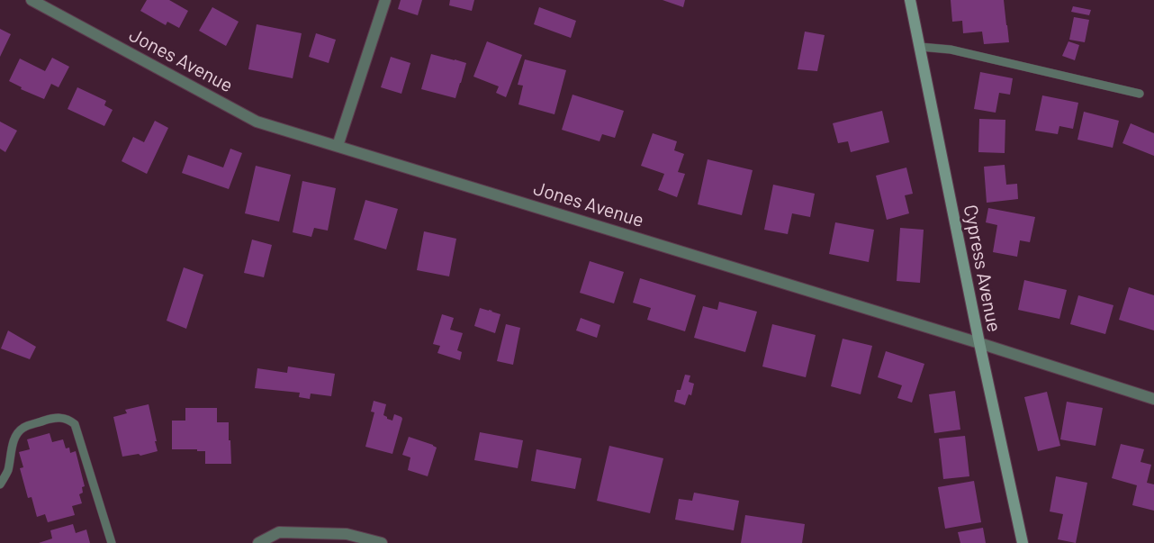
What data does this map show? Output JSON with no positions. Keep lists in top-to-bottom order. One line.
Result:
{"streets":{"street":["Jones Avenue","Cypress Avenue"]},"crossings":[["Jones Avenue","Cypress Avenue"]]}
